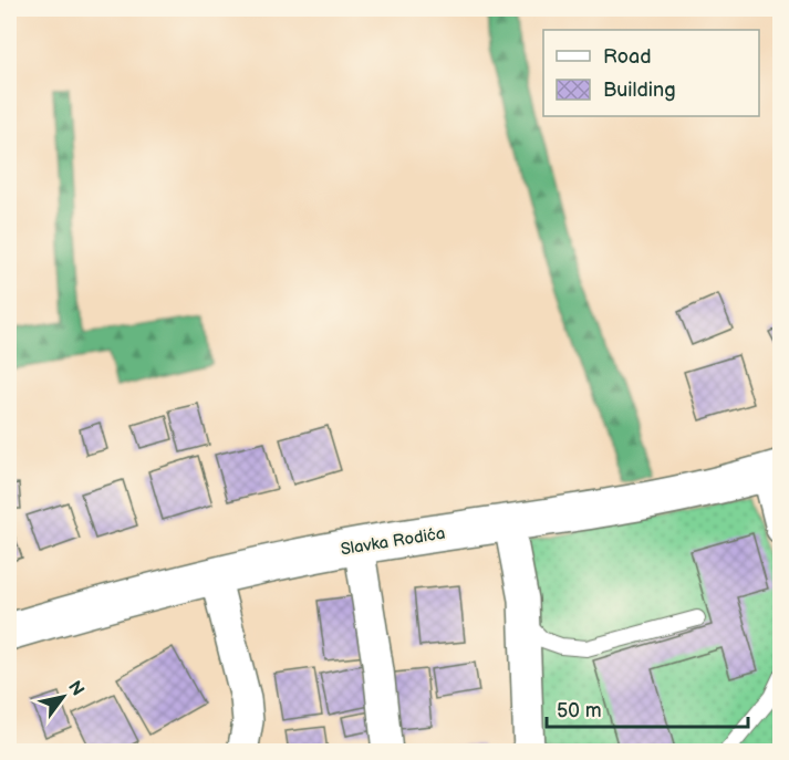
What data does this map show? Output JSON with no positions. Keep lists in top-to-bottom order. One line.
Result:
{"streets":{"main road":["Slavka Rodića"]},"legend":["Road","Building"],"scale_bar":"50 m","north":"top right"}
